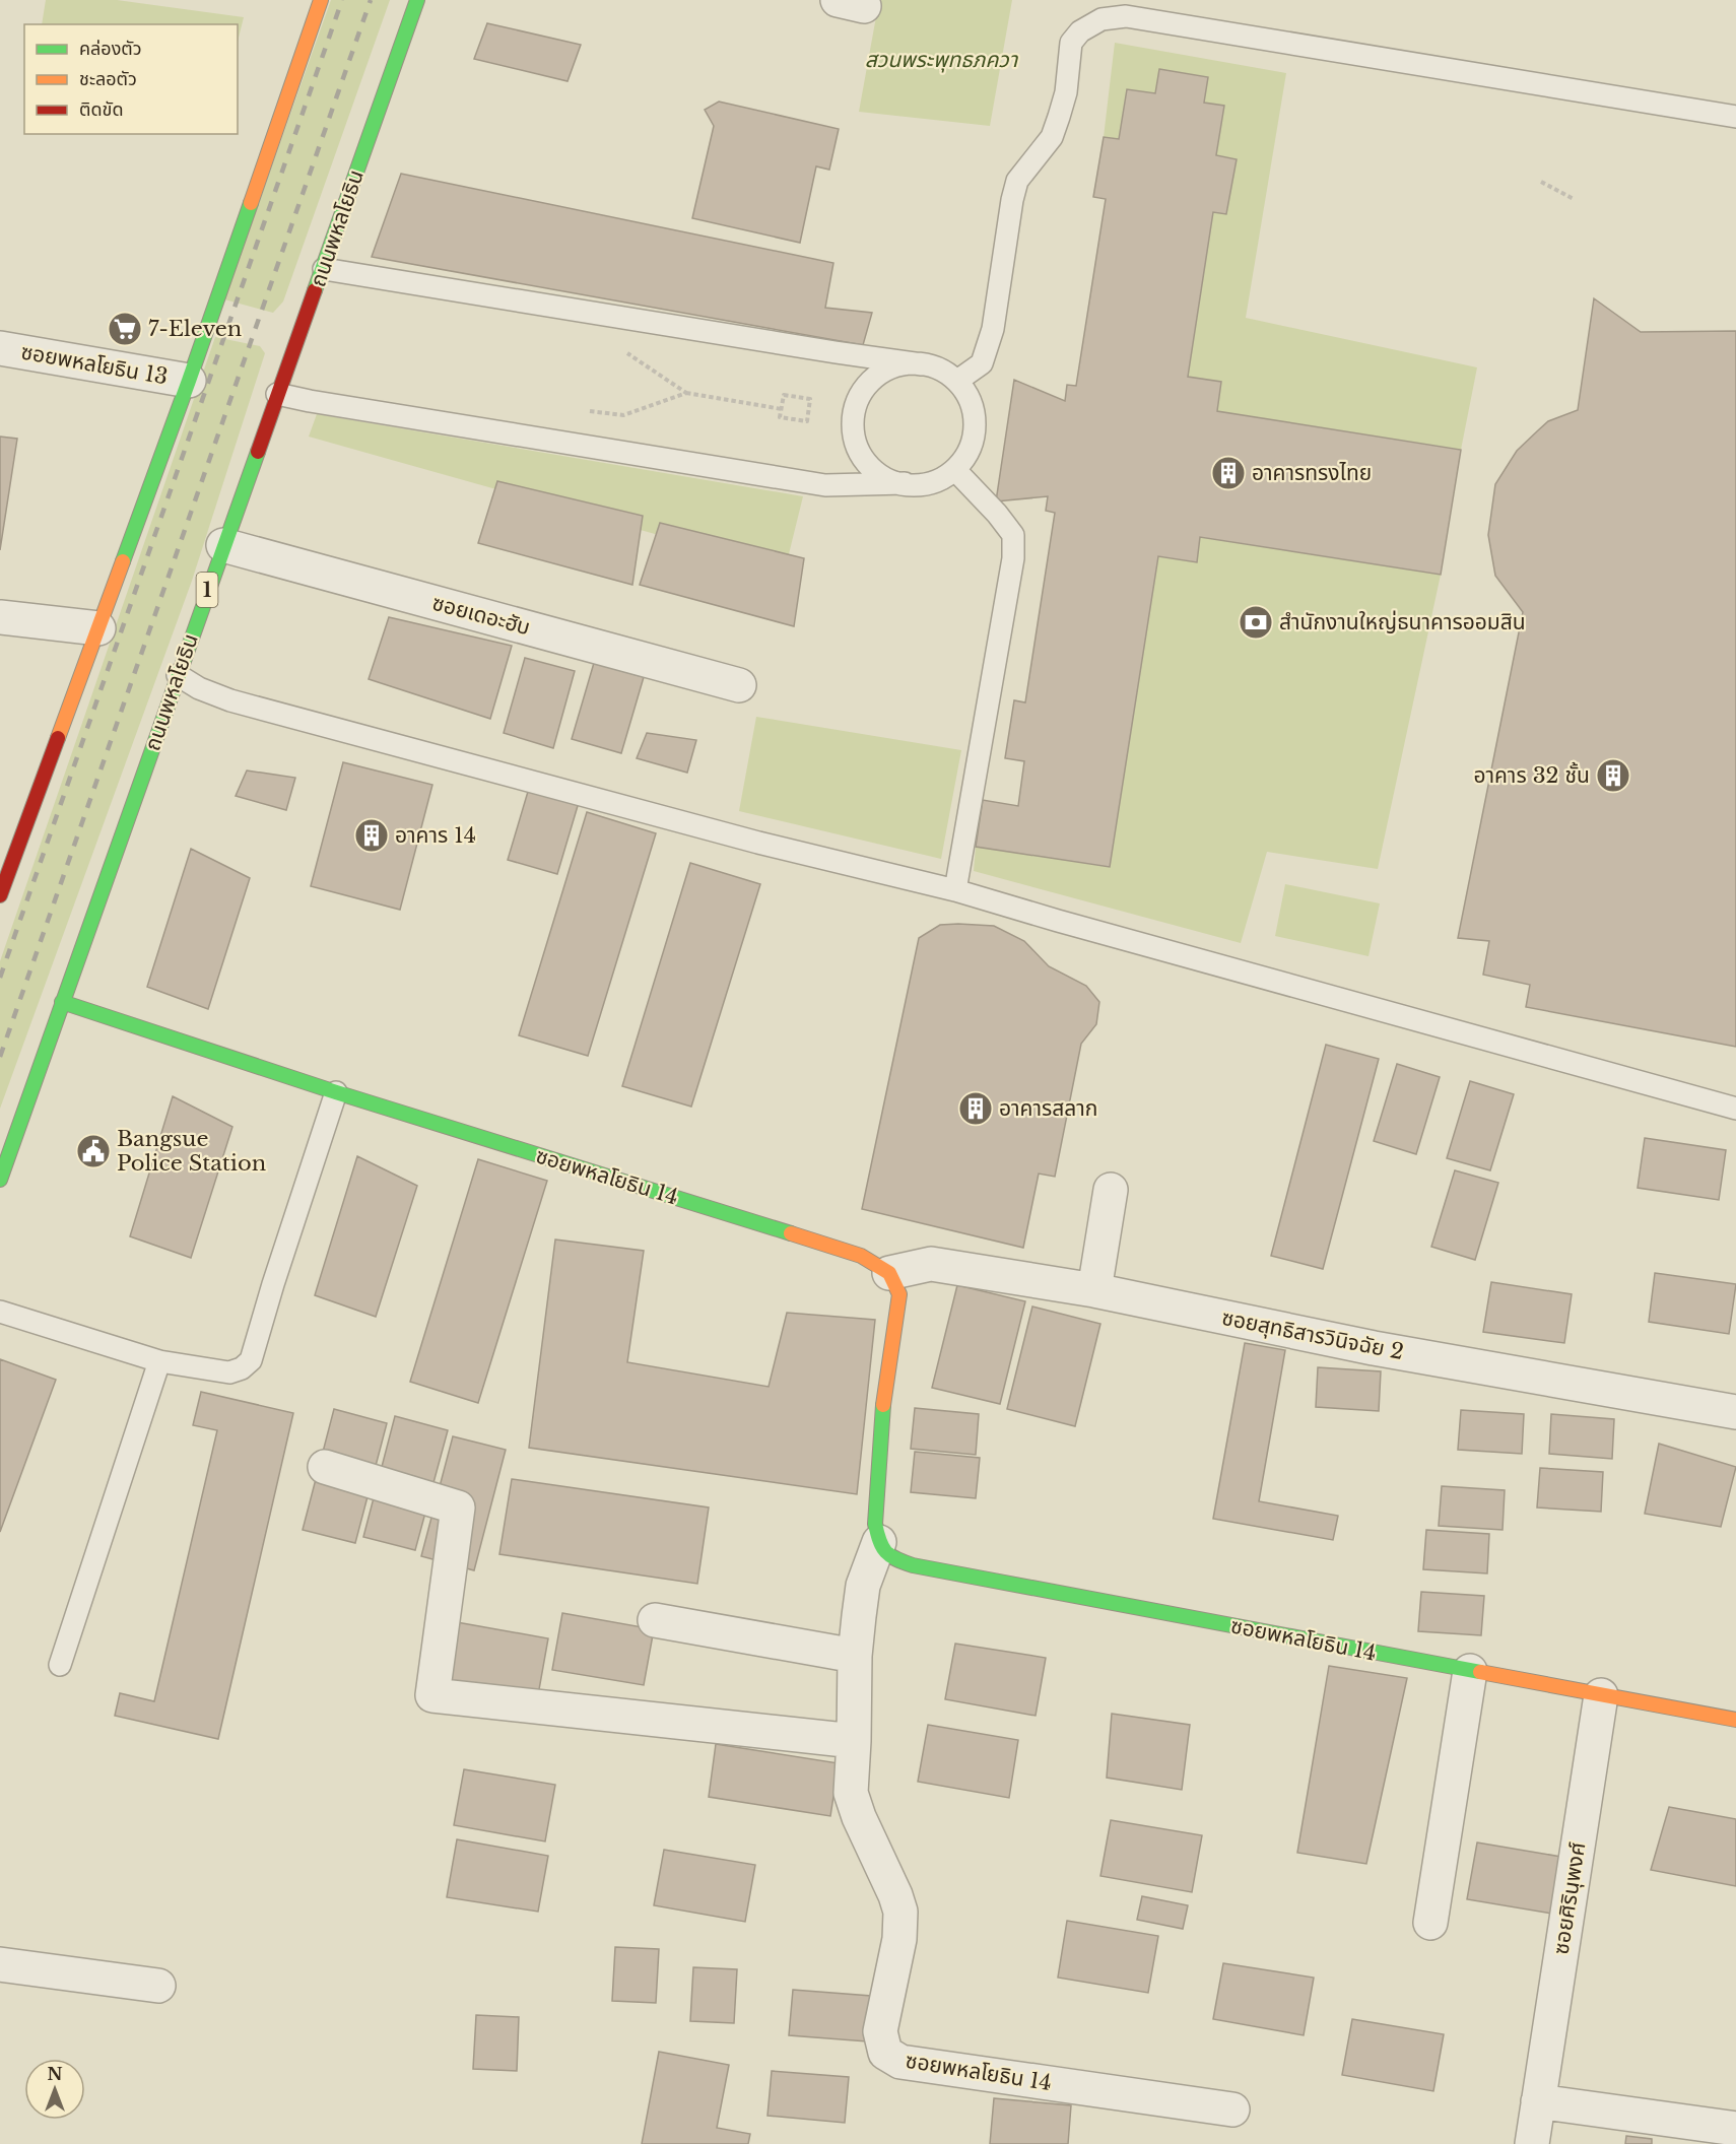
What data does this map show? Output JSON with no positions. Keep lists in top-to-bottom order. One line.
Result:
{"streets":{"main road":["ถนนพหลโยธิน","1","ซอยพหลโยธิน 14"],"street":["ซอยพหลโยธิน 13","ซอยเดอะฮับ","ซอยสุทธิสารวินิจฉัย 2","ซอยศิรินุพงศ์"]},"crossings":[["ถนนพหลโยธิน","ซอยเดอะฮับ"],["ถนนพหลโยธิน","ซอยพหลโยธิน 14"],["ซอยพหลโยธิน 14","ซอยสุทธิสารวินิจฉัย 2"],["ซอยพหลโยธิน 14","ซอยศิรินุพงศ์"]],"parks":["สวนพระพุทธภควา"],"places":{"supermarket":["7-Eleven"],"building":["อาคารทรงไทย","อาคาร 32 ชั้น","อาคาร 14","อาคารสลาก"],"bank":["สำนักงานใหญ่ธนาคารออมสิน"],"public building":["Bangsue Police Station"]},"legend":["คล่องตัว","ชะลอตัว","ติดขัด"],"north":"top"}
